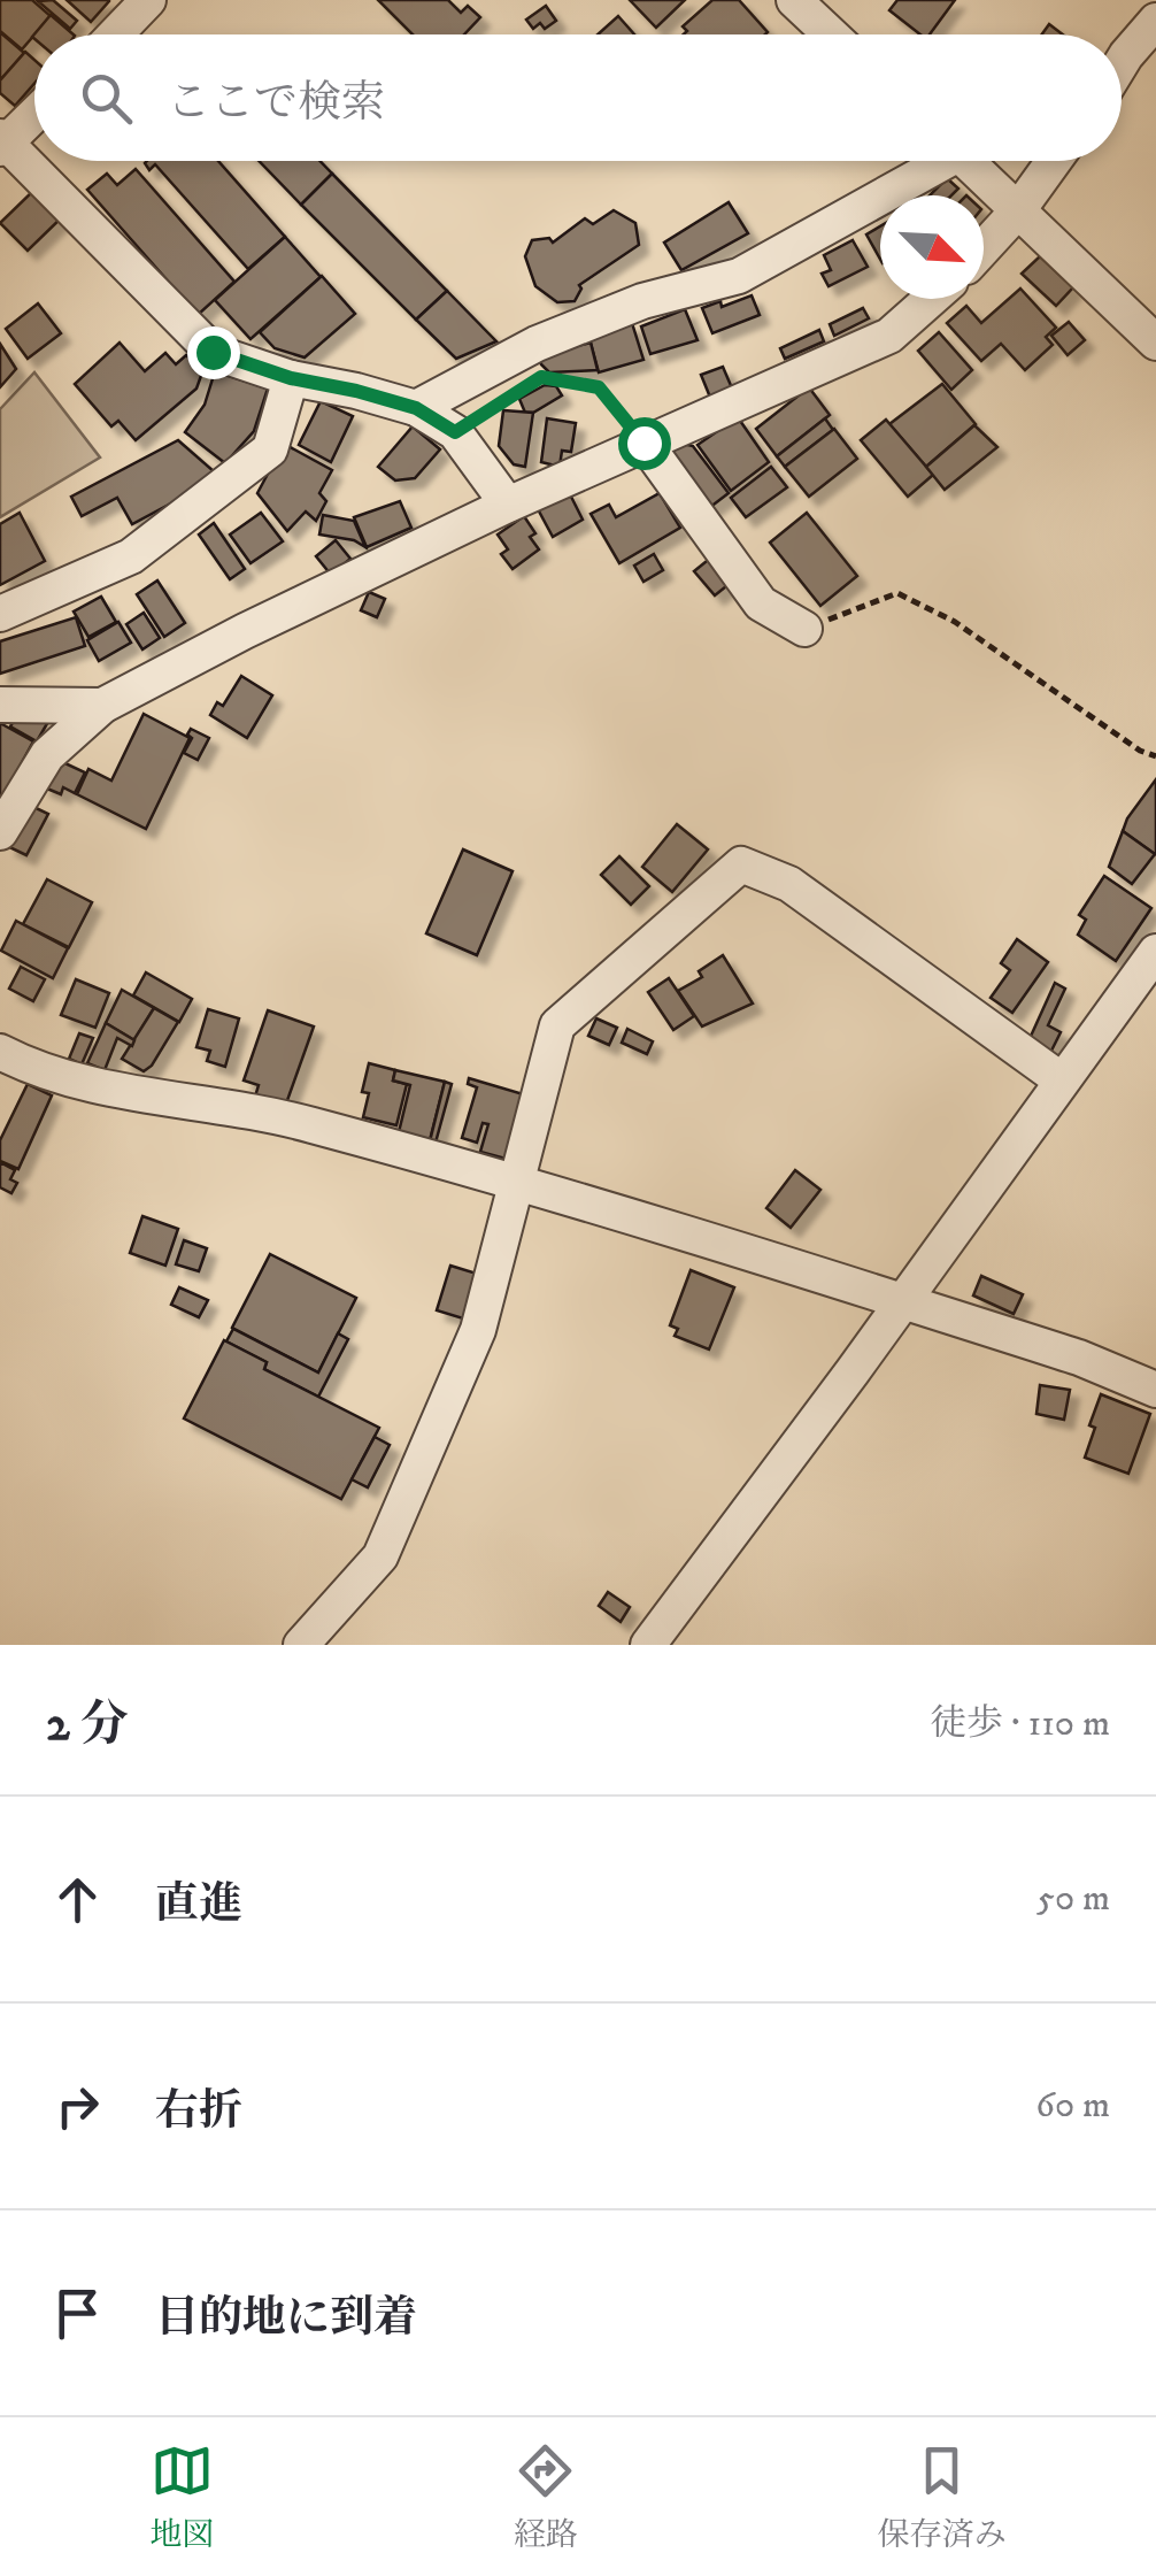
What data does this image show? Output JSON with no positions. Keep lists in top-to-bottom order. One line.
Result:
{"north":"bottom right","page":{"search":"ここで検索","heading":["2 分","徒歩 · 110 m"],"list":[["直進","50 m"],["右折","60 m"],"目的地に到着"],"nav":["地図","経路","保存済み"]}}
